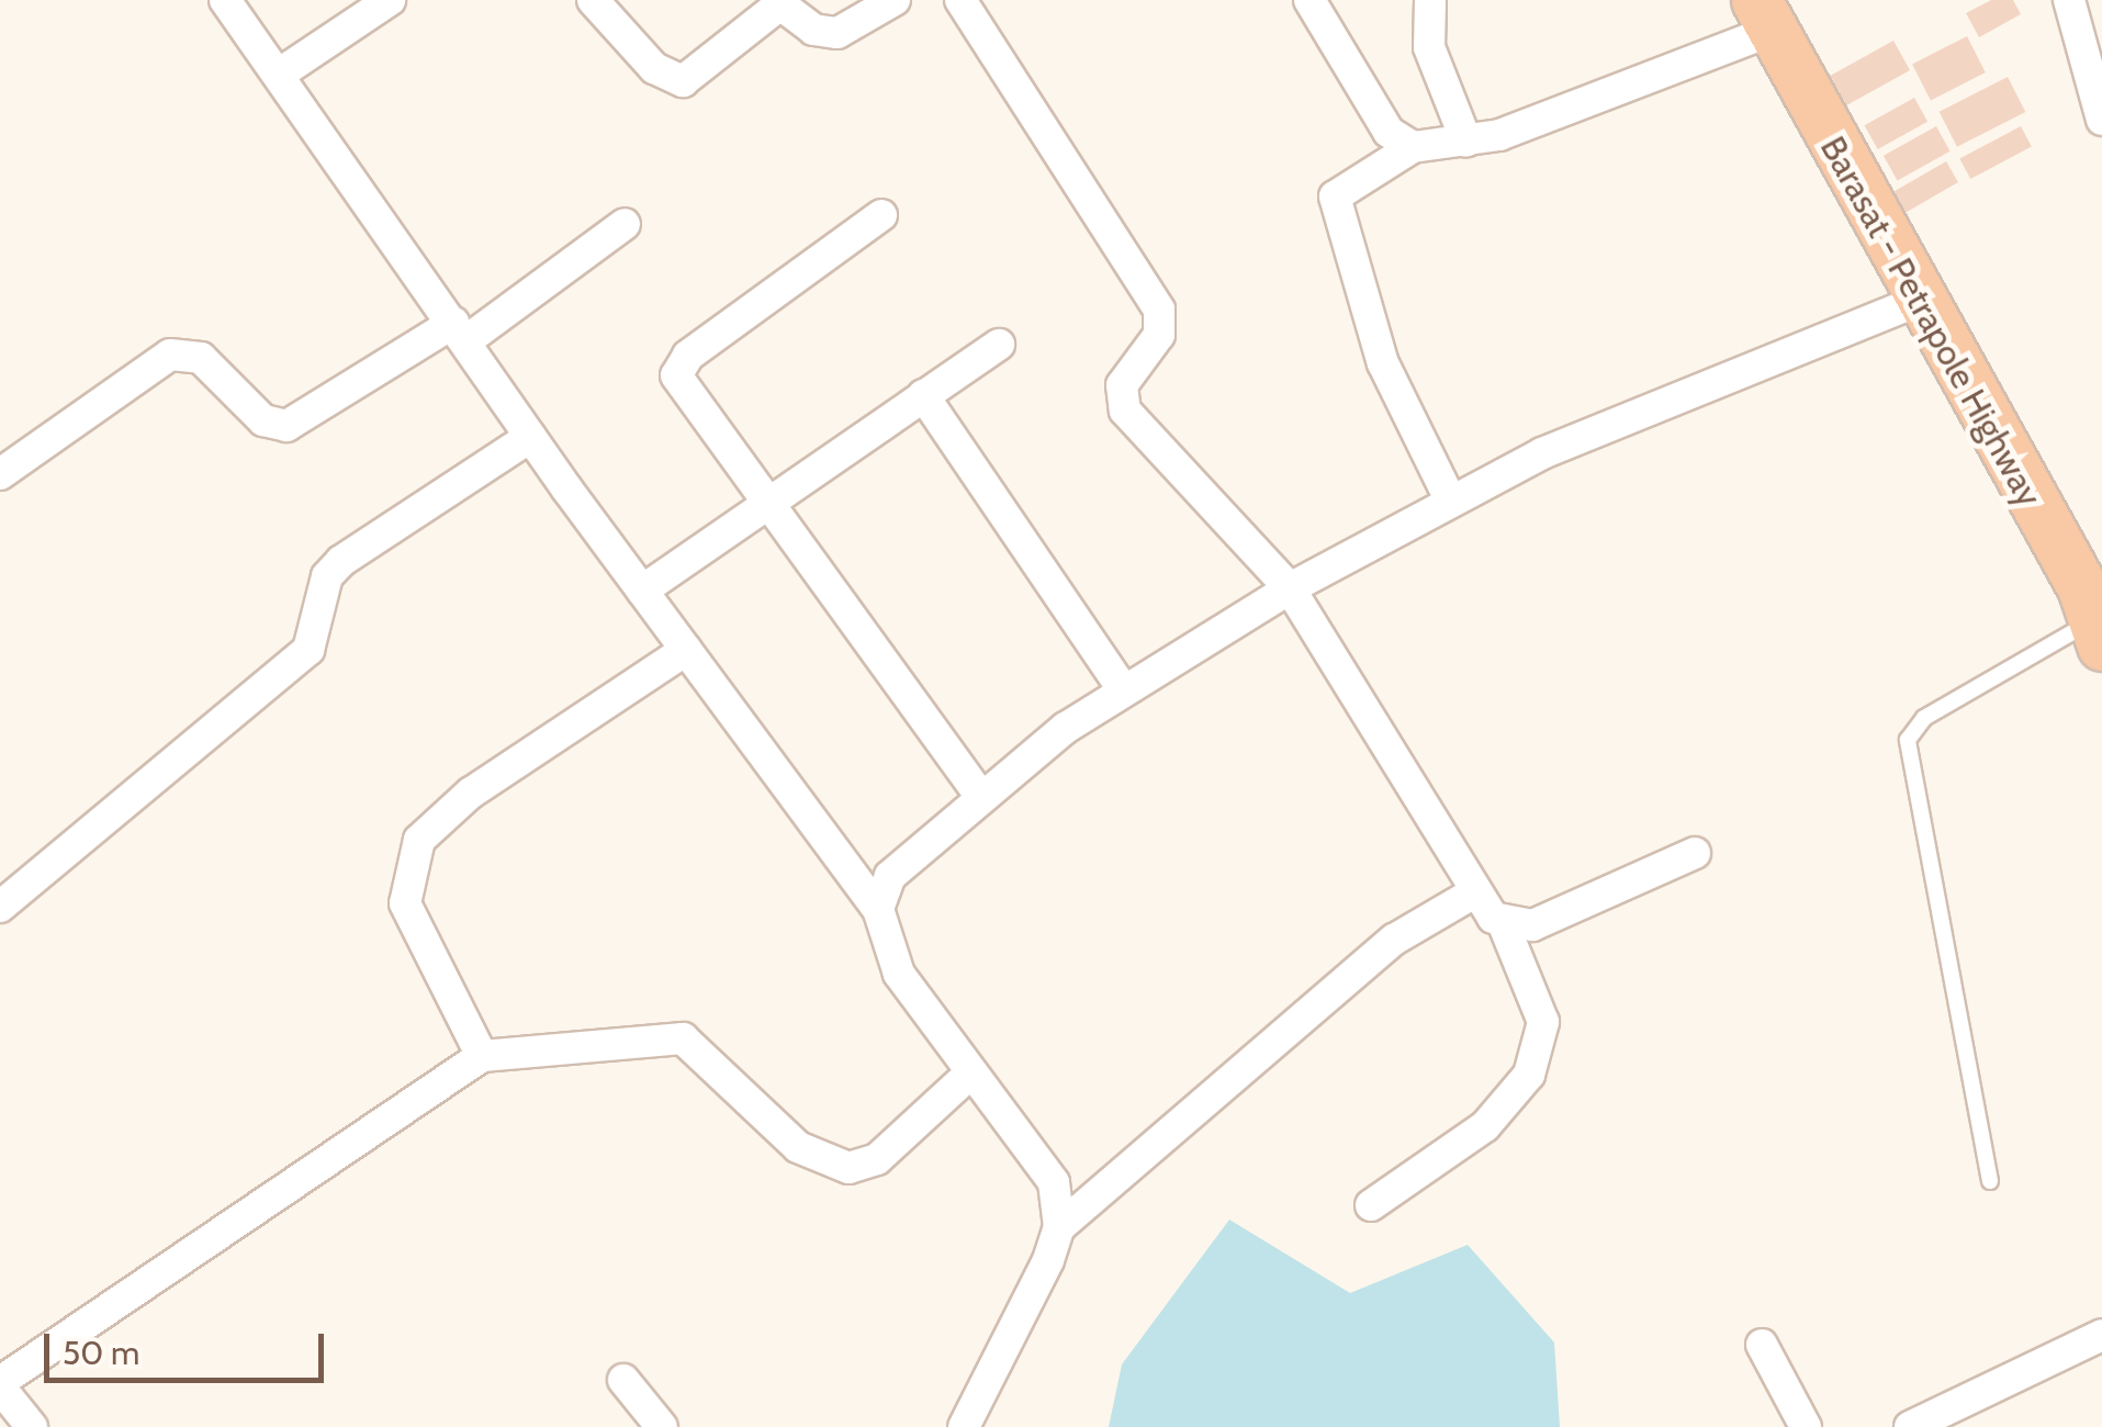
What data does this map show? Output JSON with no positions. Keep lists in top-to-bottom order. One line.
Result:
{"streets":{"highway":["Barasat - Petrapole Highway"]},"scale_bar":"50 m"}
